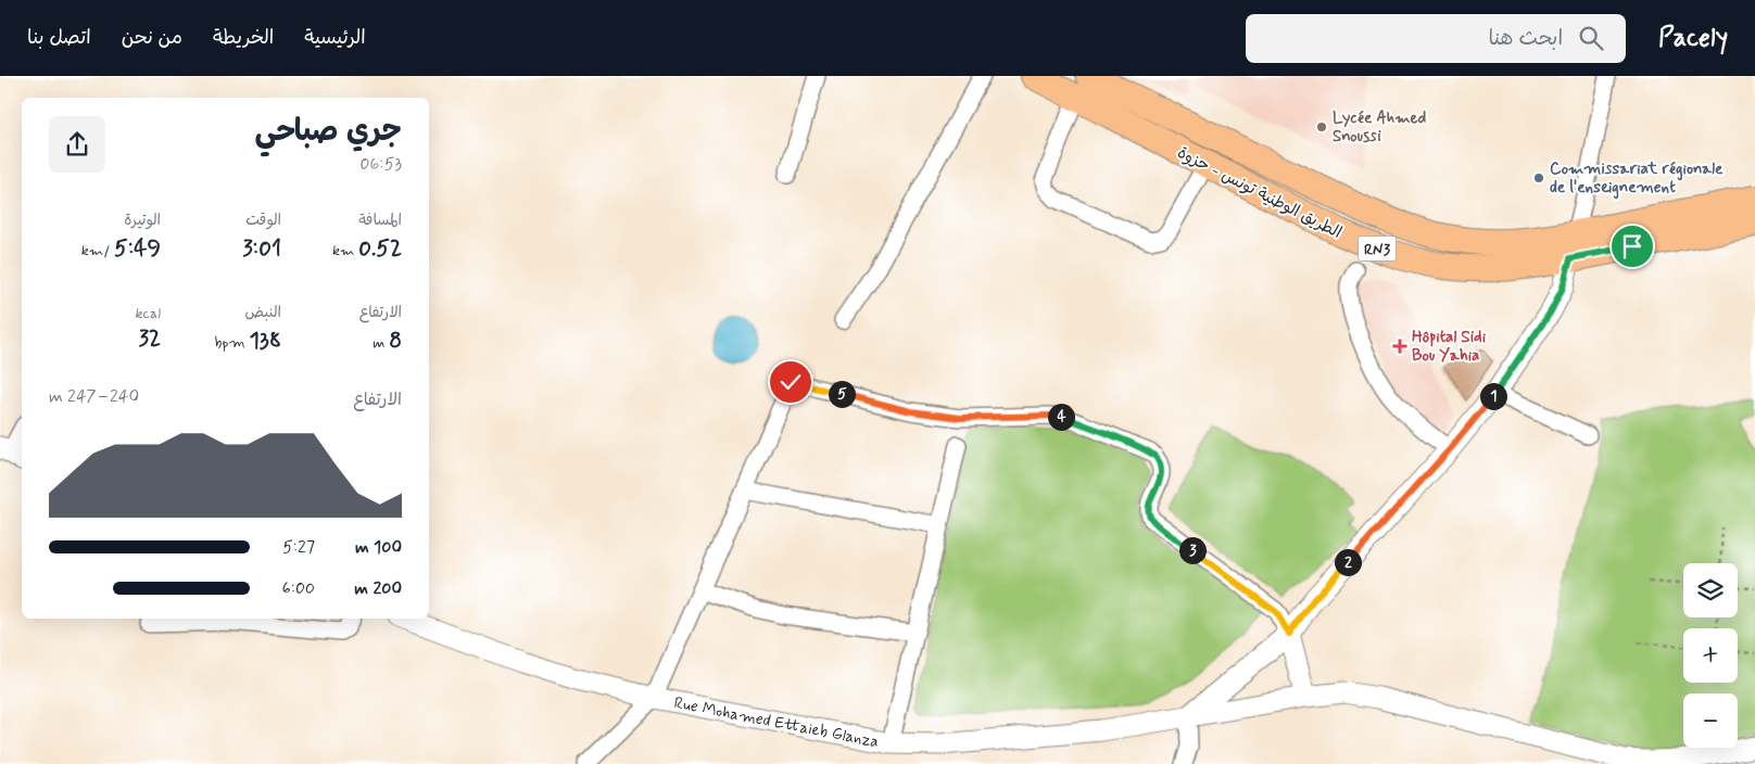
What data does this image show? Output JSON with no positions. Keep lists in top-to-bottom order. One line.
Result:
{"streets":{"main road":["الطريق الوطنية تونس - حزوة","RN3"],"street":["Rue Mohamed Ettaieb Glanza"]},"places":{"other":["Lycée Ahmed Snoussi","Commissariat régionale de l'enseignement"],"health":["Hôpital Sidi Bou Yahia"]},"page":{"header":"Pacely","search":"ابحث هنا","nav":["الرئيسية","الخريطة","من نحن","اتصل بنا"],"heading":["جري صباحي","06:53"],"stats":[["المسافة","0.52 km"],["الوقت","3:01"],["الوتيرة","5:49 /km"],["الارتفاع","8 m"],["النبض","138 bpm"],["kcal","32"]],"chart":["الارتفاع","240–247 m"],"pins":["5","1","4","3","2"],"list":[{"name":"100 m","note":"5:27"},{"name":"200 m","note":"6:00"}],"map_buttons":["+","−"]}}
